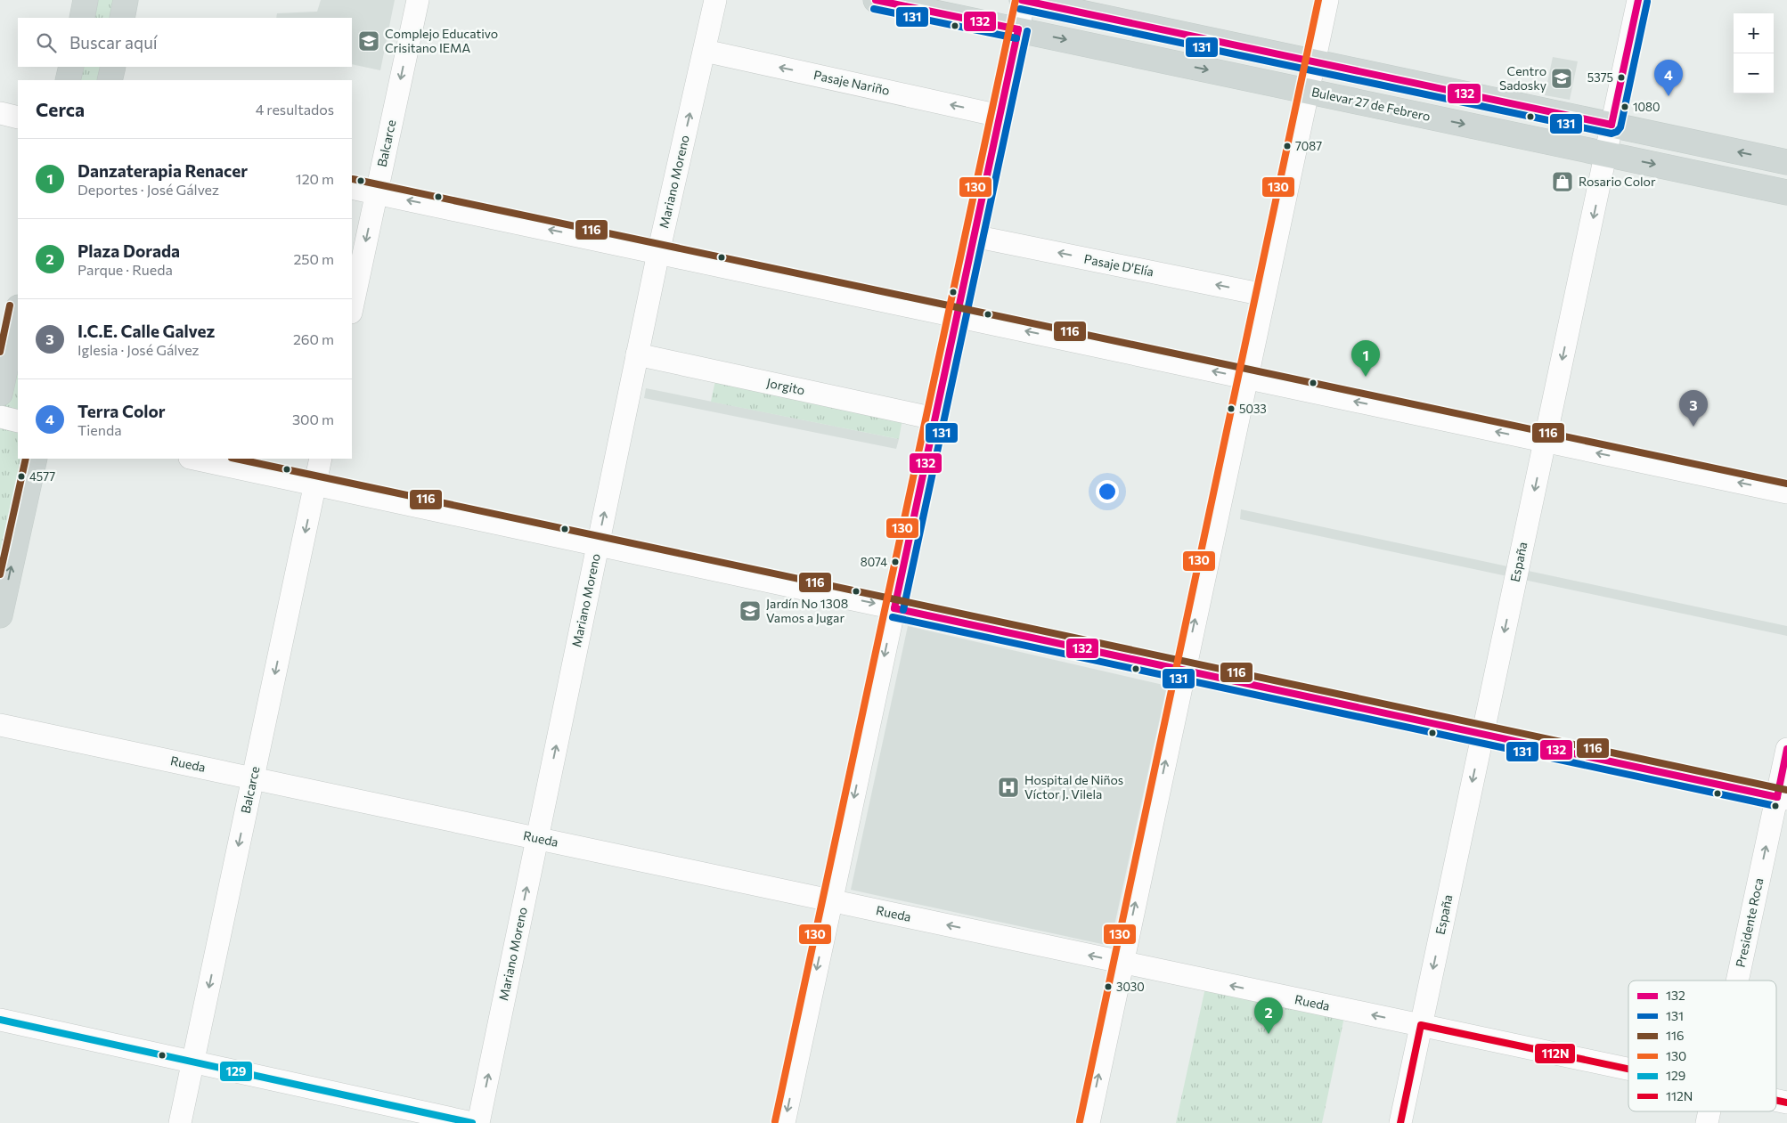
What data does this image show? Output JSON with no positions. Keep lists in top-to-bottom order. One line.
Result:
{"streets":{"main road":["Bulevar 27 de Febrero"],"street":["Pasaje Nariño","Balcarce","Mariano Moreno","Pasaje D'Elía","Jorgito","España","Rueda","Presidente Roca"]},"crossings":[["Pasaje Nariño","Mariano Moreno"],["Bulevar 27 de Febrero","España"],["Balcarce","Rueda"],["Mariano Moreno","Jorgito"],["Mariano Moreno","Rueda"],["España","Rueda"]],"one_way":["Pasaje Nariño","Balcarce","Mariano Moreno","España","Rueda","Presidente Roca"],"places":{"school or university":["Complejo Educativo Crisitano IEMA","Centro Sadosky","Jardín No 1308 Vamos a Jugar"],"other":["5375","1080","7087","5033","4577","8074","3030"],"shop":["Rosario Color"],"hospital":["Hospital de Niños Víctor J. Vilela"]},"lines":["transit line 132","transit line 130","transit line 131","transit line 116","transit line 129","transit line 112N"],"legend":["132","131","116","130","129","112N"],"page":{"map_buttons":["+","−"],"search":"Buscar aquí","pins":["4","1","3","2"],"heading":["Cerca","4 resultados"],"list":[{"mark":"1","name":"Danzaterapia Renacer","note":"Deportes · José Gálvez","value":"120 m"},{"mark":"2","name":"Plaza Dorada","note":"Parque · Rueda","value":"250 m"},{"mark":"3","name":"I.C.E. Calle Galvez","note":"Iglesia · José Gálvez","value":"260 m"},{"mark":"4","name":"Terra Color","note":"Tienda","value":"300 m"}]}}
